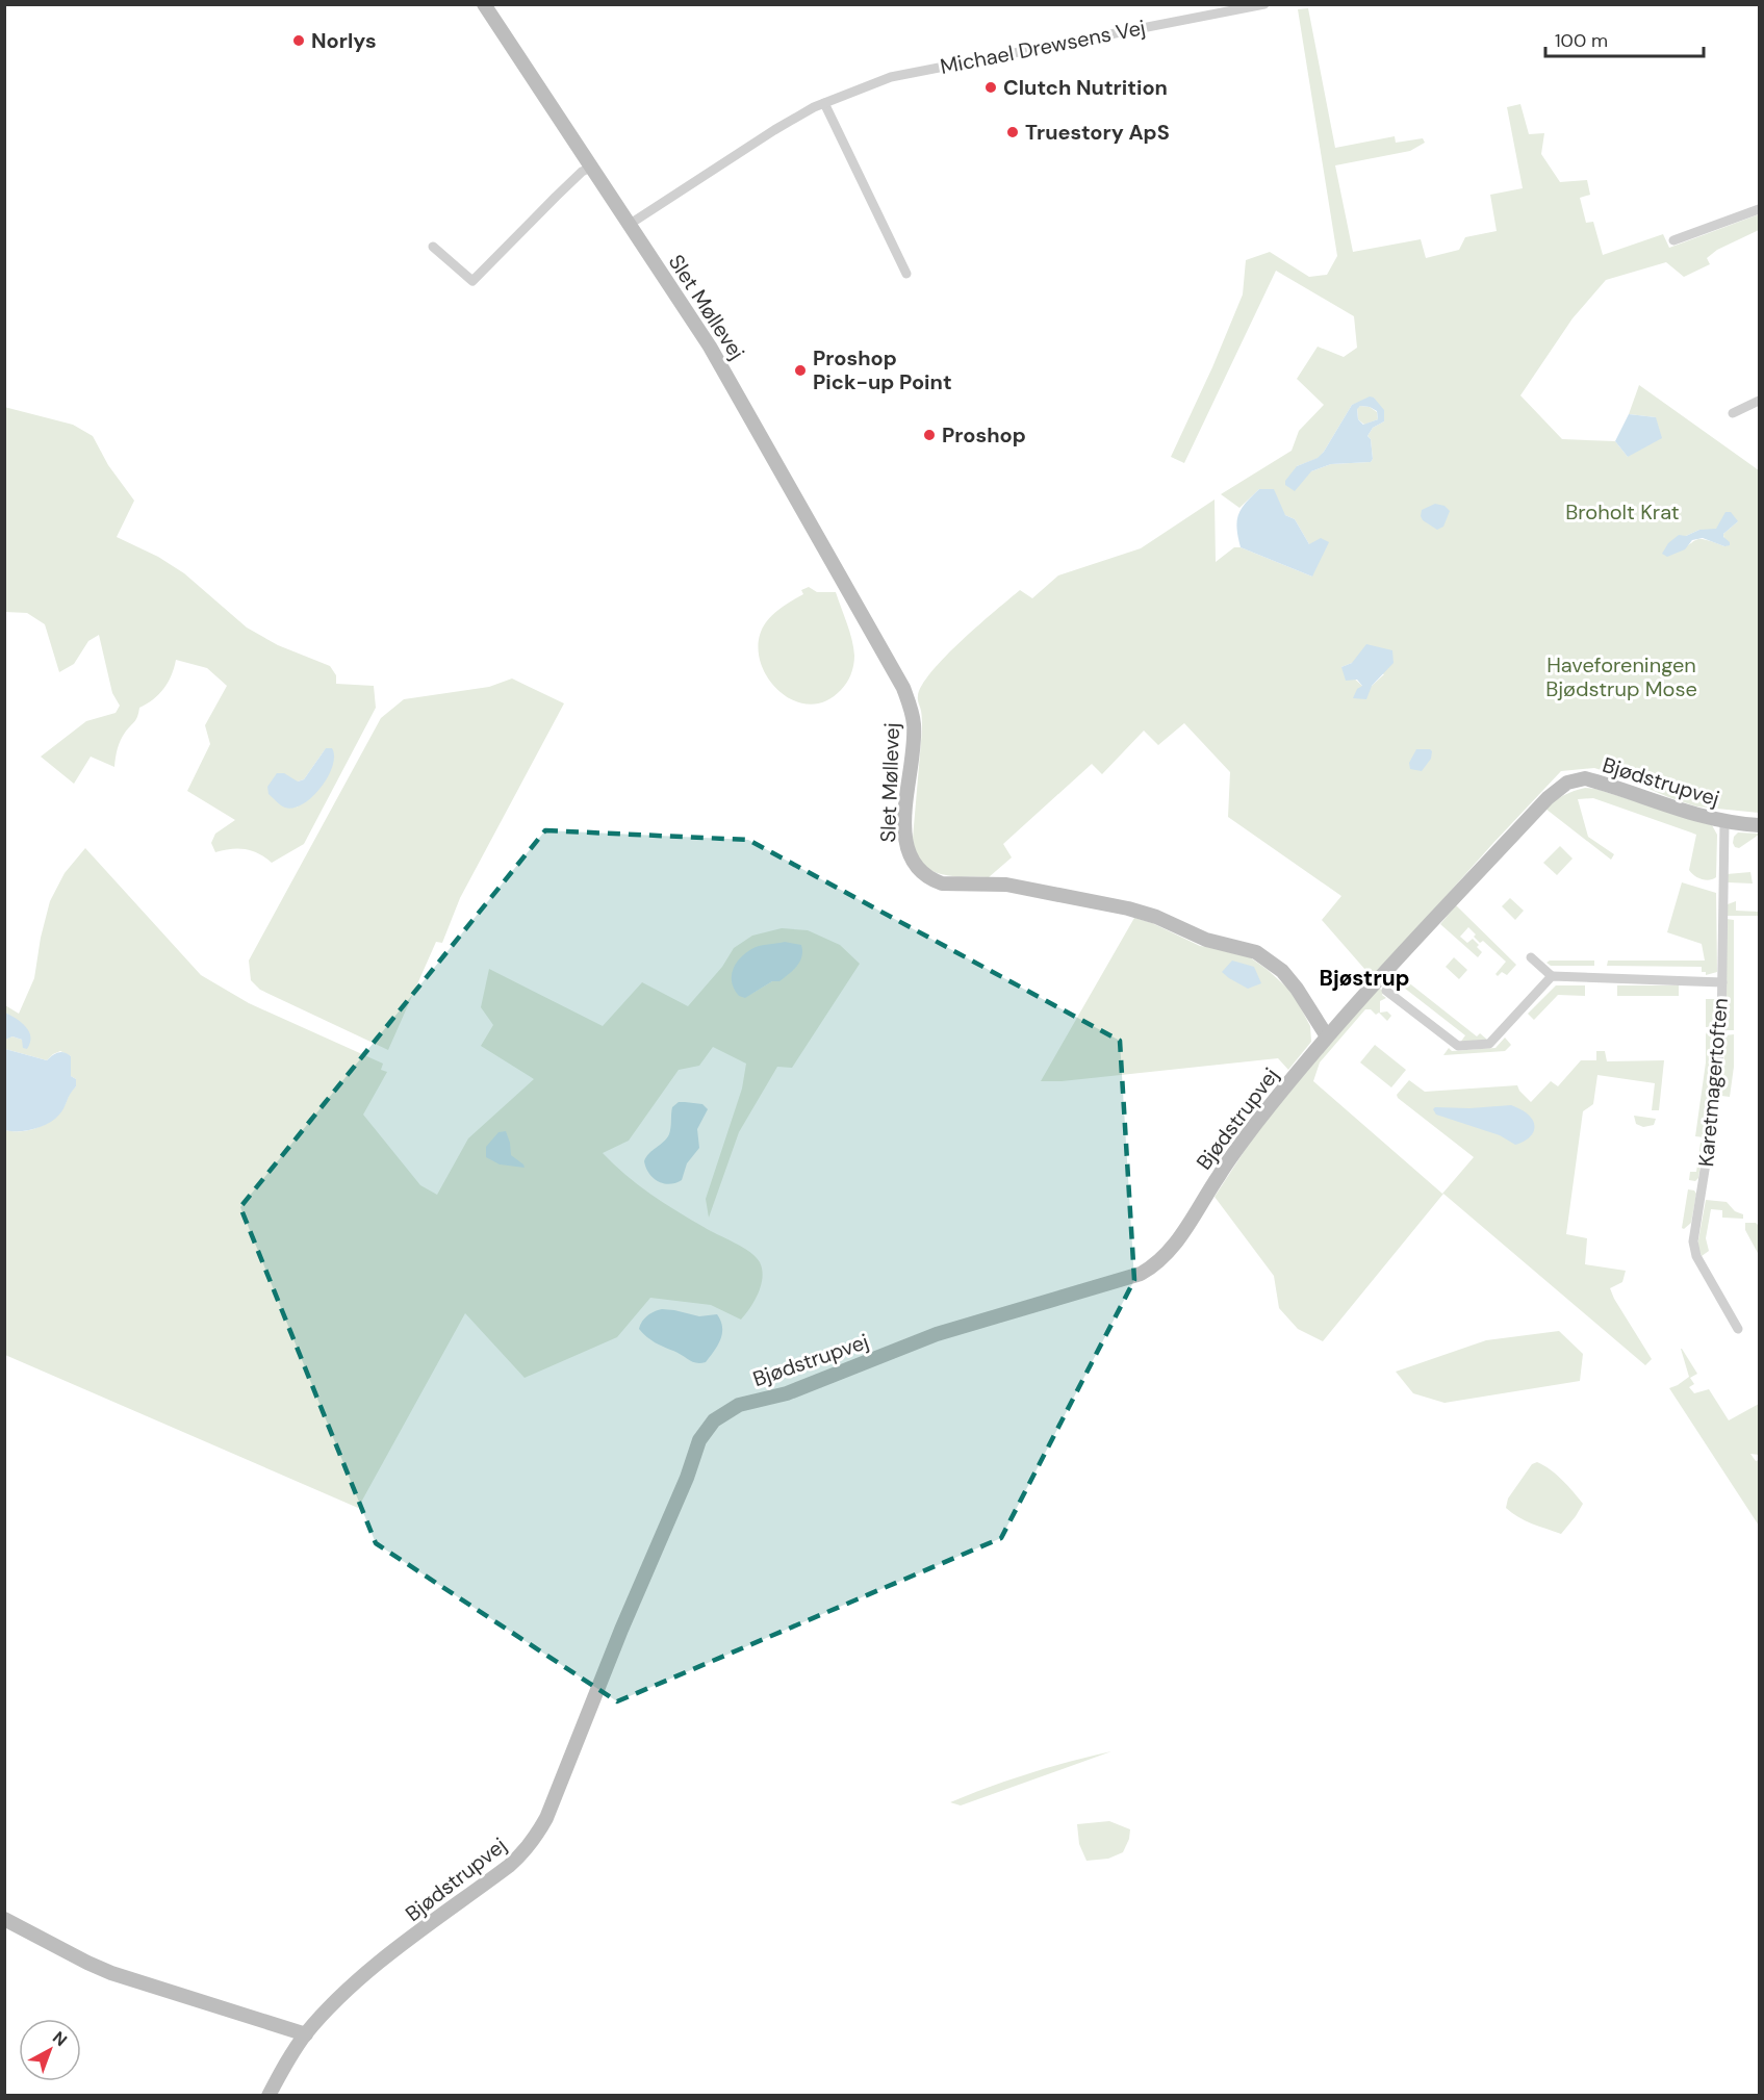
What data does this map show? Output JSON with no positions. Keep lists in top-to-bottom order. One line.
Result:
{"streets":{"street":["Michael Drewsens Vej","Slet Møllevej","Bjødstrupvej","Karetmagertoften"]},"crossings":[["Michael Drewsens Vej","Slet Møllevej"],["Slet Møllevej","Bjødstrupvej"],["Bjødstrupvej","Karetmagertoften"]],"districts":["Bjøstrup"],"parks":["Broholt Krat","Haveforeningen Bjødstrup Mose"],"places":["Norlys","Clutch Nutrition","Truestory ApS","Proshop Pick-up Point","Proshop"],"scale_bar":"100 m","north":"top right"}
